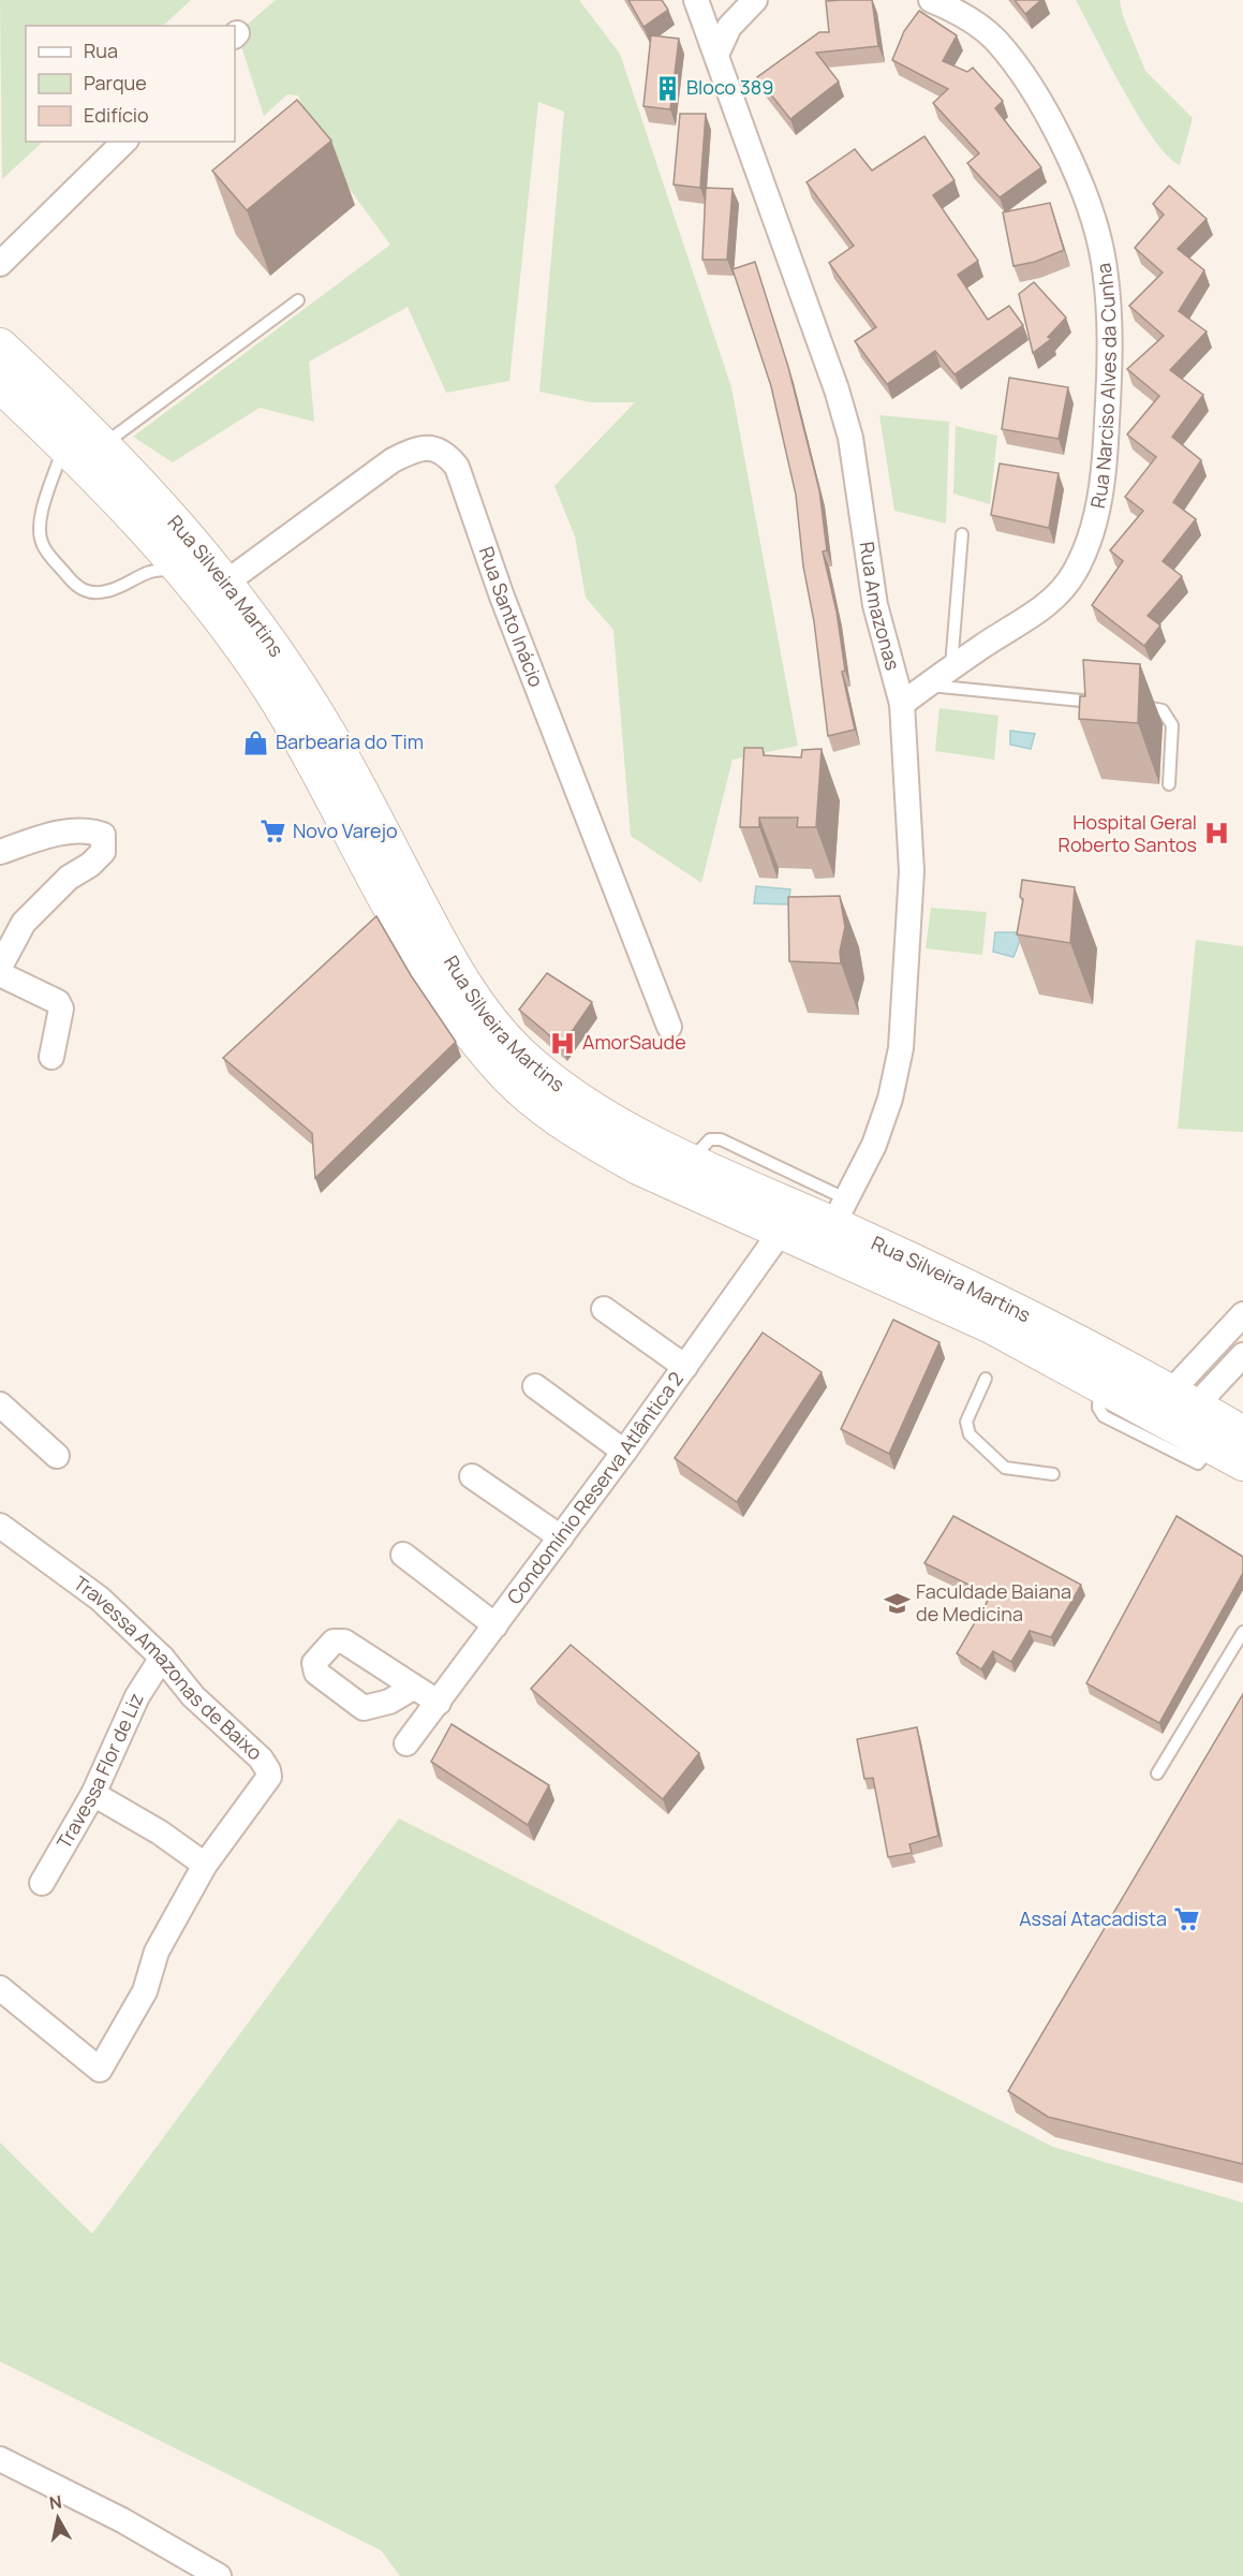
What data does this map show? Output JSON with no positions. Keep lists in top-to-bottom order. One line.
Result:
{"streets":{"main road":["Rua Silveira Martins"],"street":["Rua Narciso Alves da Cunha","Rua Amazonas","Rua Santo Inácio","Condomínio Reserva Atlântica 2","Travessa Amazonas de Baixo","Travessa Flor de Liz"]},"crossings":[["Rua Narciso Alves da Cunha","Rua Amazonas"],["Rua Silveira Martins","Rua Amazonas"],["Rua Silveira Martins","Rua Santo Inácio"],["Rua Silveira Martins","Condomínio Reserva Atlântica 2"],["Travessa Amazonas de Baixo","Travessa Flor de Liz"]],"places":{"building":["Bloco 389"],"shop":["Barbearia do Tim"],"supermarket":["Novo Varejo","Assaí Atacadista"],"hospital":["Hospital Geral Roberto Santos","AmorSaude"],"school or university":["Faculdade Baiana de Medicina"]},"legend":["Rua","Parque","Edifício"],"north":"top"}
